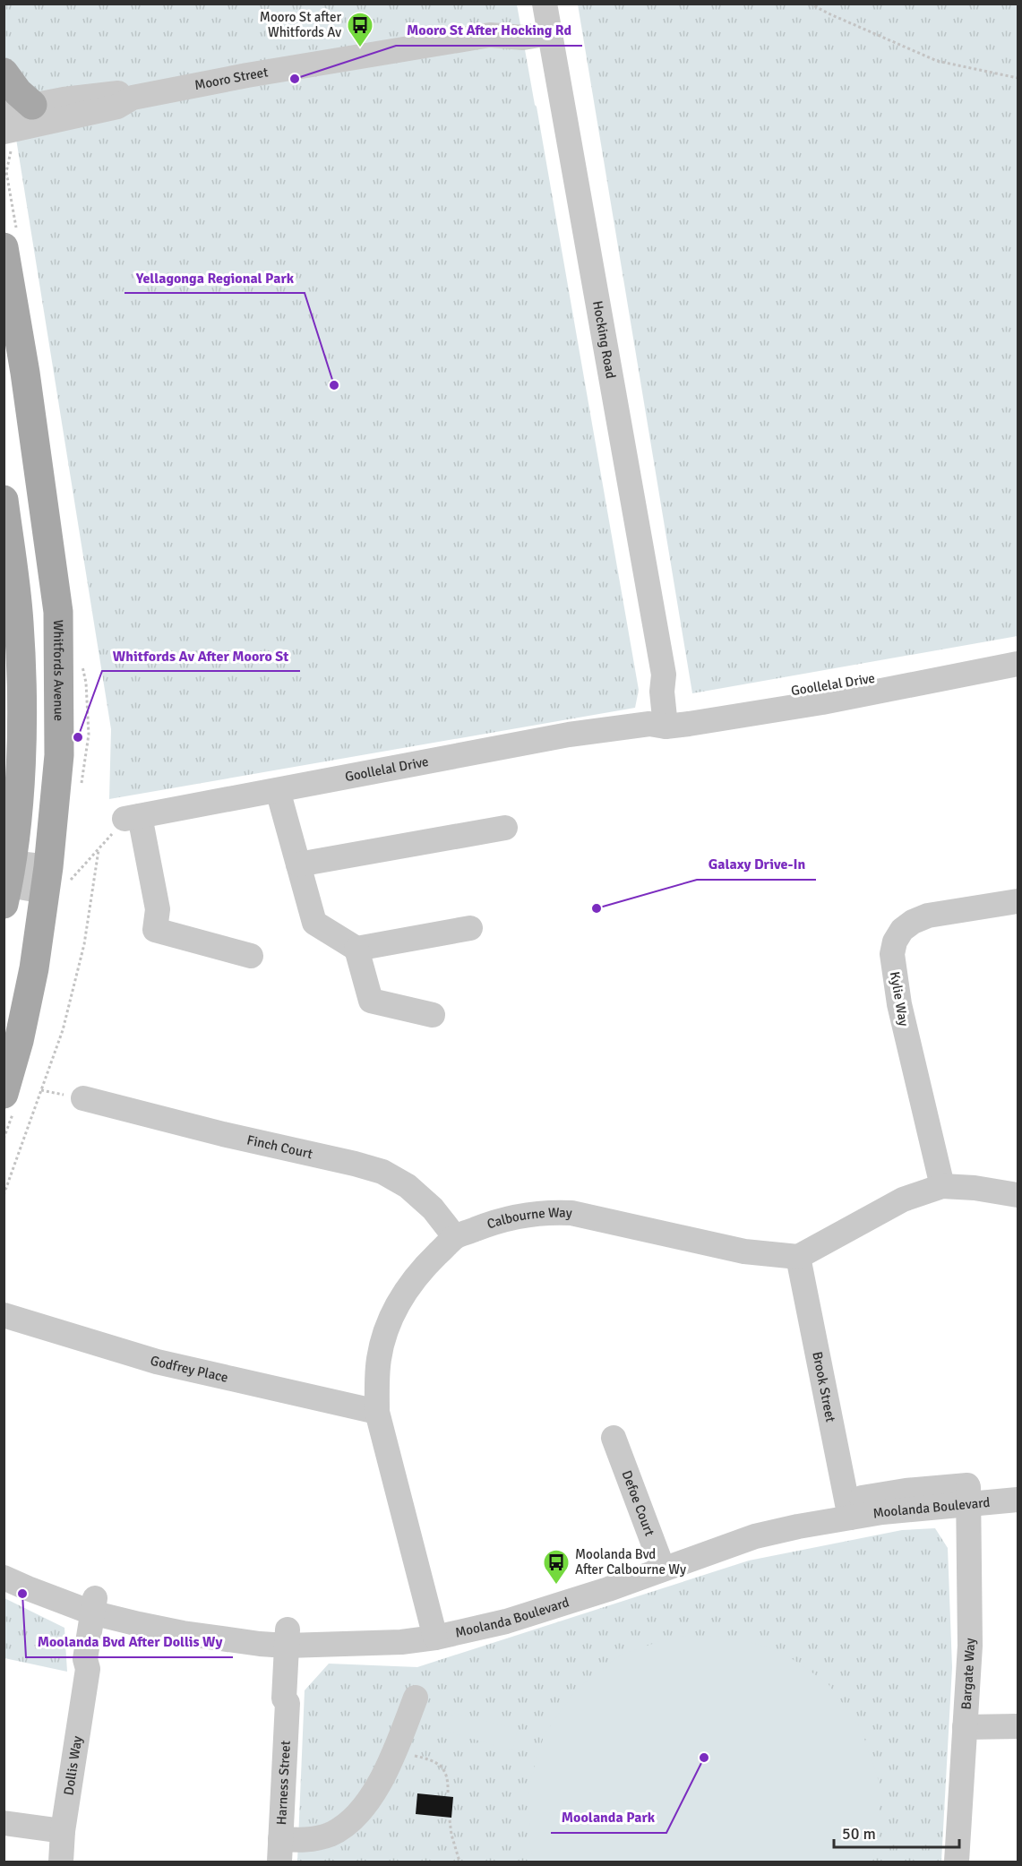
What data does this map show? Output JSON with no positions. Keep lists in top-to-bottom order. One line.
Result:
{"streets":{"main road":["Whitfords Avenue"],"street":["Mooro Street","Hocking Road","Goollelal Drive","Kylie Way","Finch Court","Calbourne Way","Godfrey Place","Brook Street","Defoe Court","Moolanda Boulevard","Bargate Way","Dollis Way","Harness Street"]},"crossings":[["Mooro Street","Hocking Road"],["Hocking Road","Goollelal Drive"],["Finch Court","Calbourne Way"],["Calbourne Way","Godfrey Place"],["Calbourne Way","Brook Street"],["Calbourne Way","Moolanda Boulevard"],["Brook Street","Moolanda Boulevard"],["Defoe Court","Moolanda Boulevard"],["Moolanda Boulevard","Bargate Way"],["Moolanda Boulevard","Dollis Way"],["Moolanda Boulevard","Harness Street"]],"places":{"bus stop":["Mooro St after Whitfords Av","Moolanda Bvd After Calbourne Wy"],"other":["Mooro St After Hocking Rd","Yellagonga Regional Park","Whitfords Av After Mooro St","Galaxy Drive-In","Moolanda Bvd After Dollis Wy","Moolanda Park"]},"scale_bar":"50 m"}
